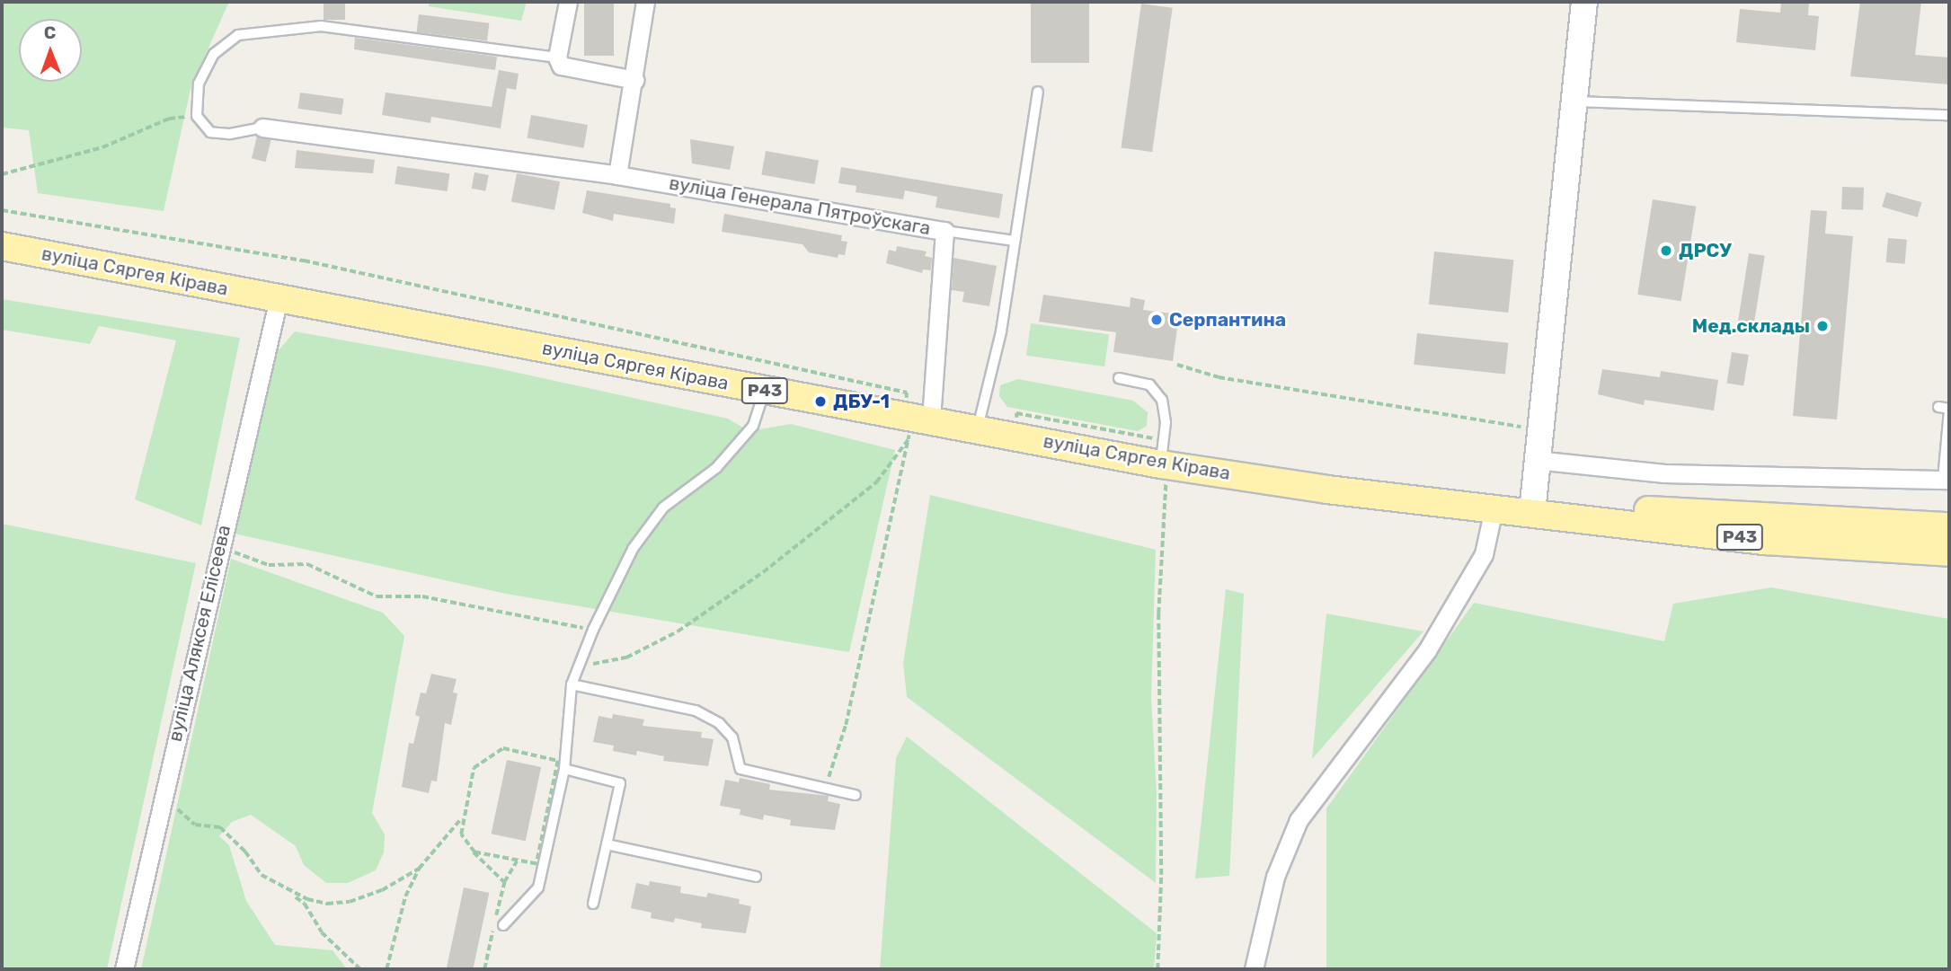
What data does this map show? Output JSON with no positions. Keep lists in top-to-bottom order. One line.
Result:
{"streets":{"main road":["вуліца Сяргея Кірава","Р43"],"street":["вуліца Генерала Пятроўскага","вуліца Аляксея Елісеева"]},"crossings":[["вуліца Генерала Пятроўскага","вуліца Сяргея Кірава"],["вуліца Сяргея Кірава","вуліца Аляксея Елісеева"]],"places":["ДРСУ","Серпантина","Мед.склады","ДБУ-1"],"north":"top"}
